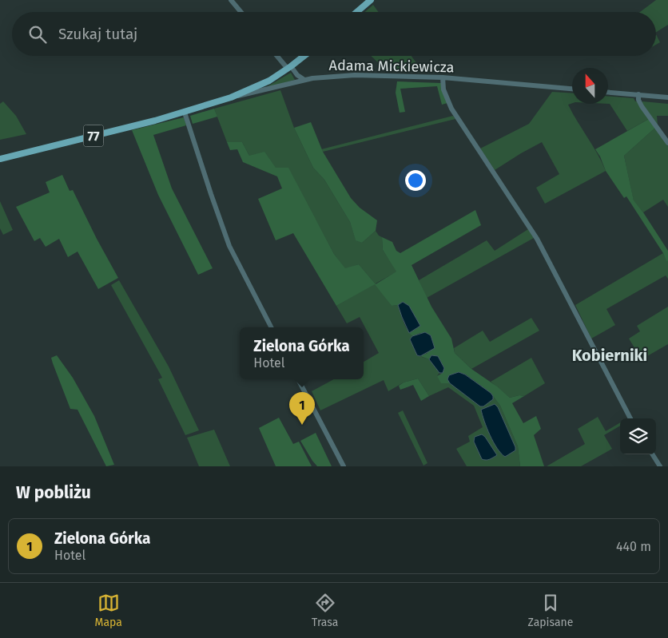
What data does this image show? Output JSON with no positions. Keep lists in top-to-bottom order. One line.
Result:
{"streets":{"main road":["Adama Mickiewicza","77"]},"crossings":[["Adama Mickiewicza","77"]],"districts":["Kobierniki"],"north":"top","page":{"search":"Szukaj tutaj","popup":["Zielona Górka","Hotel"],"pins":"1","heading":"W pobliżu","list":[{"mark":"1","name":"Zielona Górka","note":"Hotel","value":"440 m"}],"nav":["Mapa","Trasa","Zapisane"]}}
